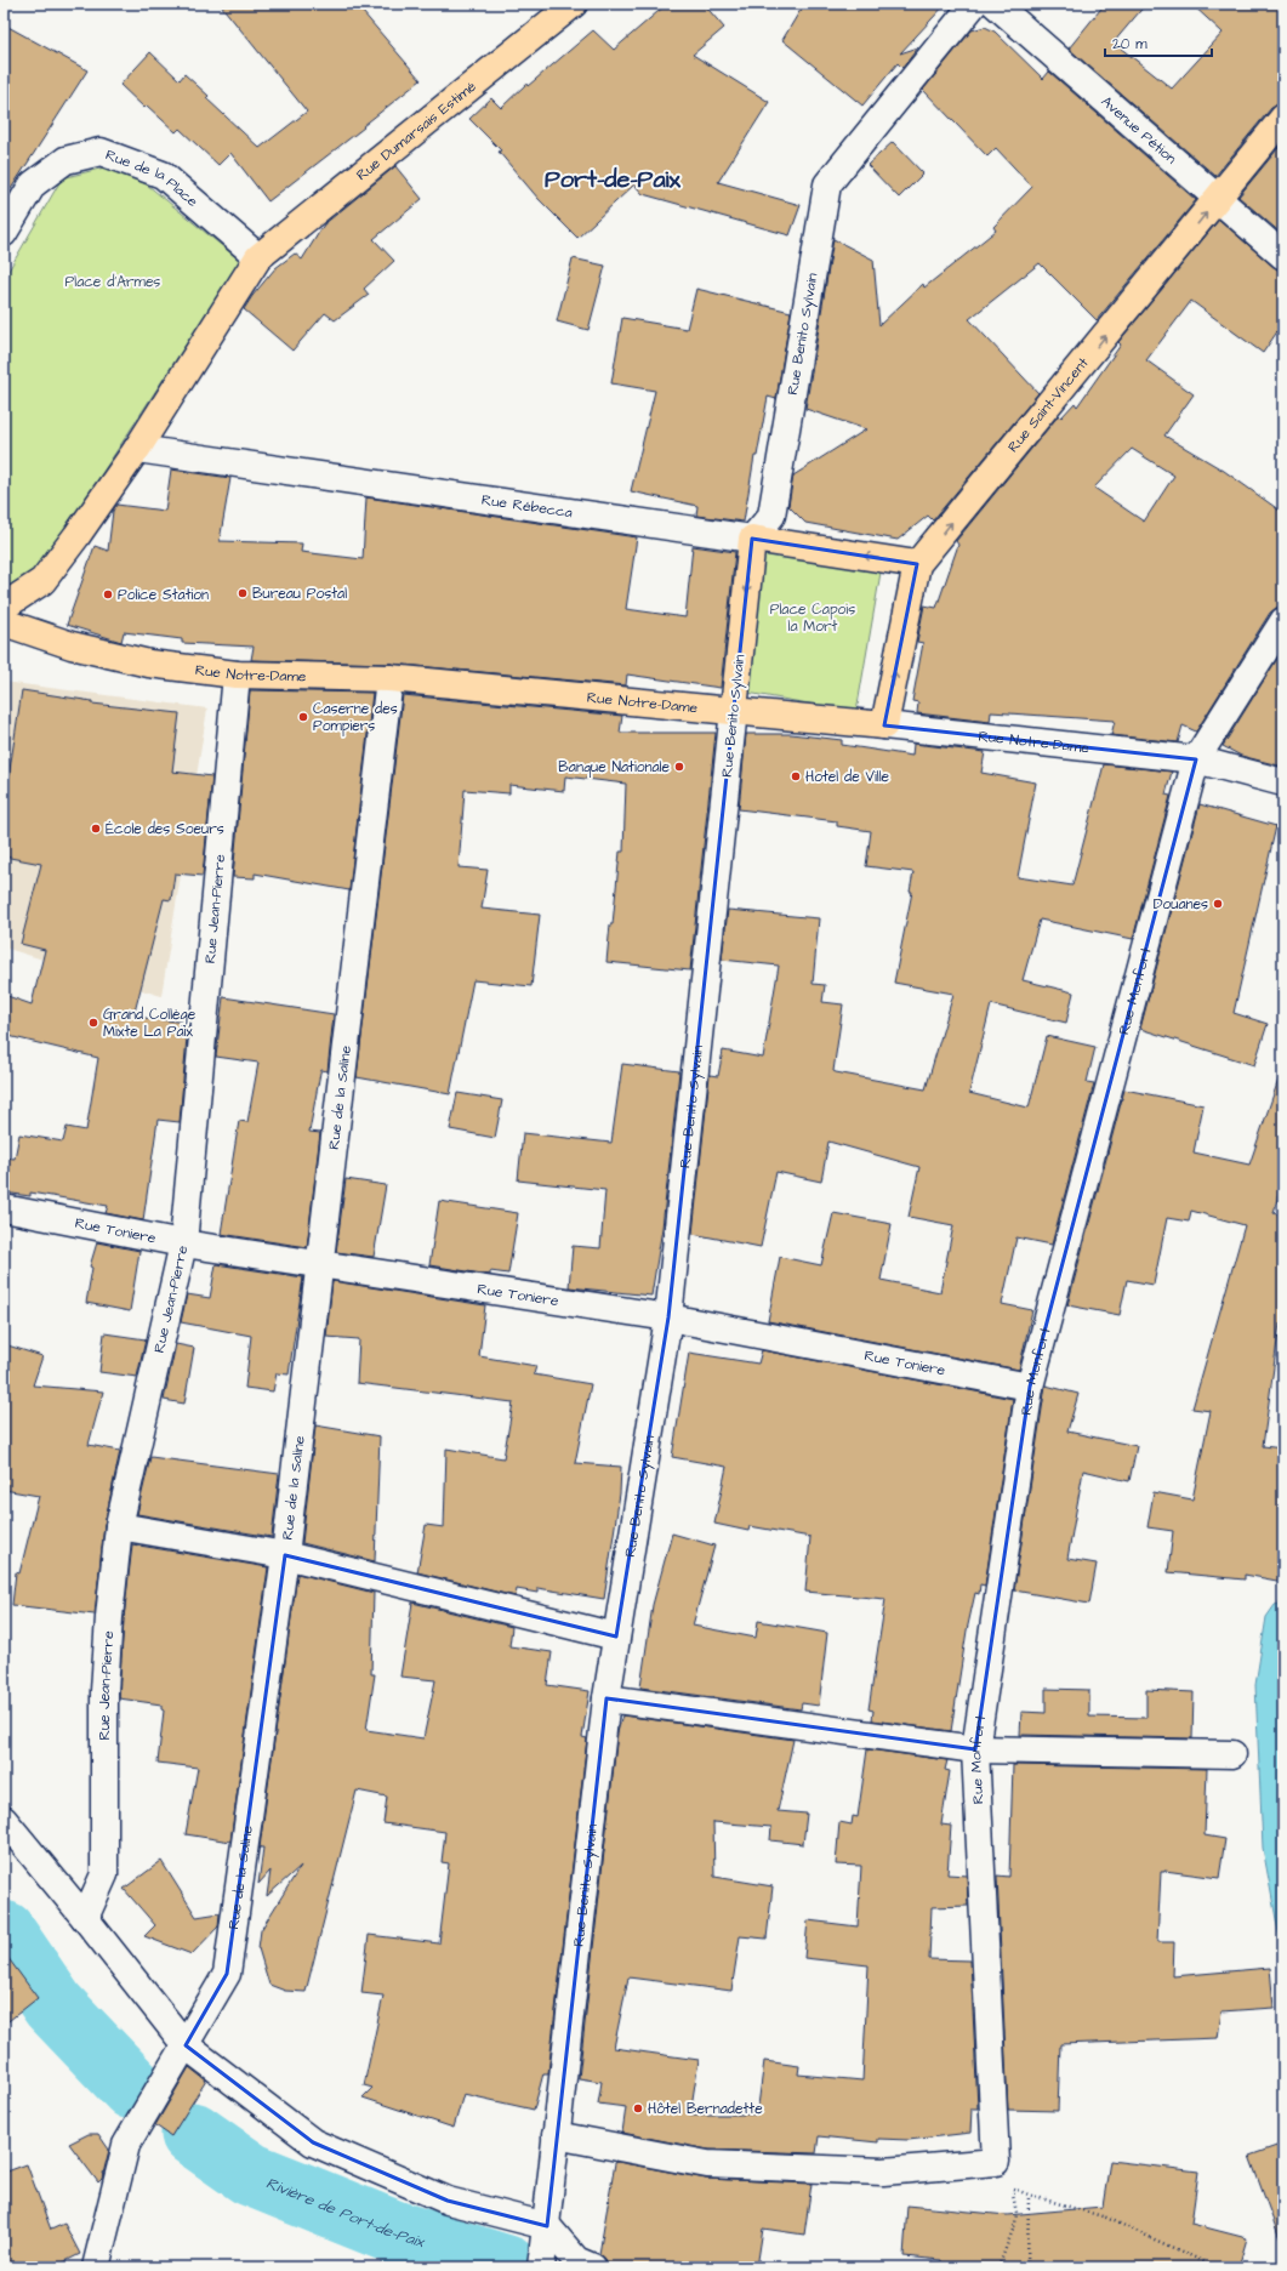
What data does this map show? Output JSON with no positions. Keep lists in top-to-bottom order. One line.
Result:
{"streets":{"main road":["Rue Dumarsais Estimé","Rue Benito Sylvain","Rue Saint-Vincent","Rue Rébecca","Rue Notre-Dame"],"street":["Avenue Pétion","Rue de la Place","Rue Jean-Pierre","Rue Monfort","Rue de la Saline","Rue Toniere"]},"crossings":[["Rue Dumarsais Estimé","Rue de la Place"],["Rue Dumarsais Estimé","Rue Rébecca"],["Avenue Pétion","Rue Saint-Vincent"],["Rue Benito Sylvain","Rue Rébecca"],["Rue Benito Sylvain","Rue Notre-Dame"],["Rue Benito Sylvain","Rue Toniere"],["Rue Saint-Vincent","Rue Rébecca"],["Rue Saint-Vincent","Rue Notre-Dame"],["Rue Notre-Dame","Rue Jean-Pierre"],["Rue Notre-Dame","Rue Monfort"],["Rue Notre-Dame","Rue de la Saline"],["Rue Jean-Pierre","Rue Toniere"],["Rue Monfort","Rue Toniere"],["Rue de la Saline","Rue Toniere"]],"one_way":["Rue Saint-Vincent"],"districts":["Port-de-Paix"],"water":["Rivière de Port-de-Paix"],"parks":["Place d’Armes","Place Capois la Mort"],"places":["Bureau Postal","Police Station","Caserne des Pompiers","Banque Nationale","Hotel de Ville","École des Soeurs","Douanes","Grand Collège Mixte La Paix","Hôtel Bernadette"],"scale_bar":"20 m"}
